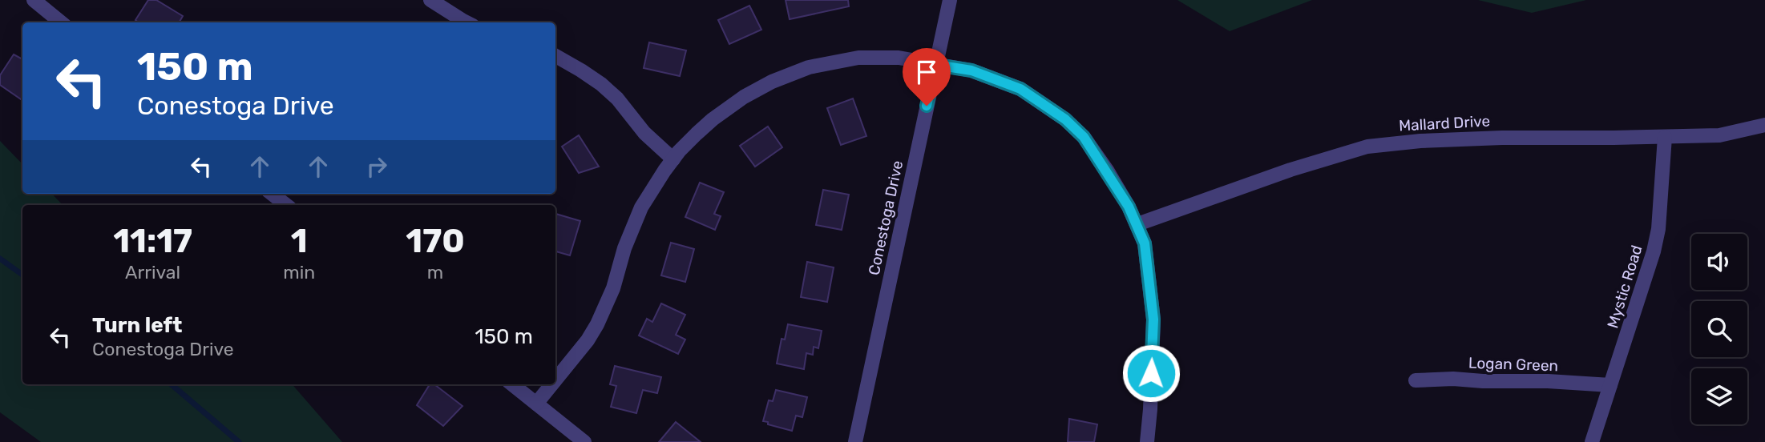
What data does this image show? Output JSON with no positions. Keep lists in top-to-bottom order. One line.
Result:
{"streets":{"street":["Mallard Drive","Conestoga Drive","Mystic Road","Logan Green"]},"crossings":[["Mallard Drive","Mystic Road"],["Mystic Road","Logan Green"]],"page":{"turn":["150 m","Conestoga Drive"],"eta":["11:17","Arrival","1","min","170","m"],"list":[{"name":"Turn left","note":"Conestoga Drive","value":"150 m"}]}}
